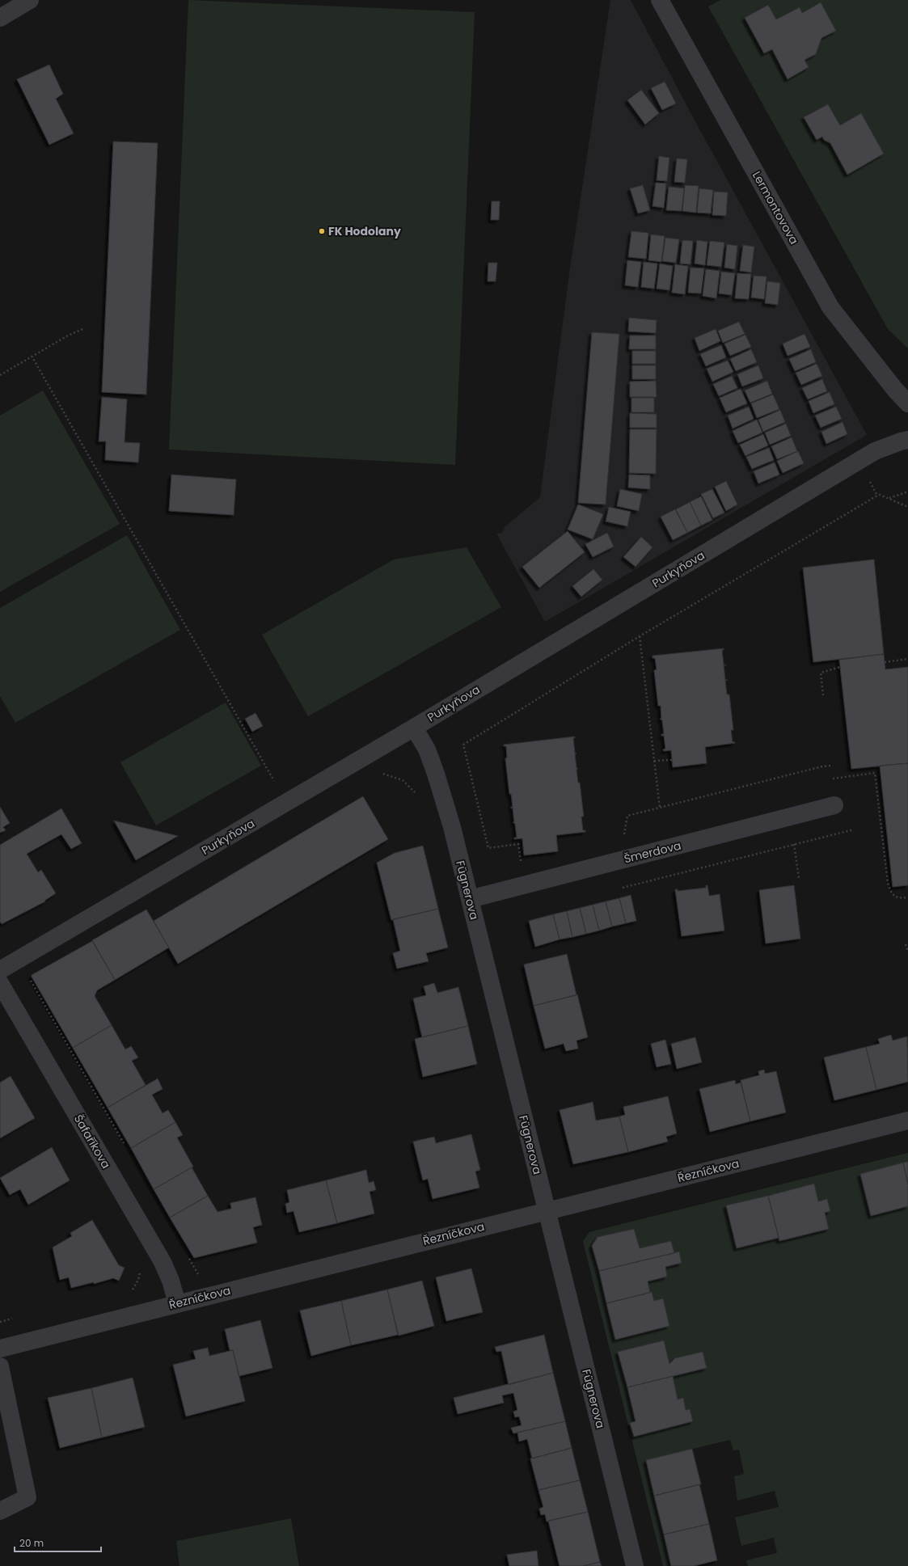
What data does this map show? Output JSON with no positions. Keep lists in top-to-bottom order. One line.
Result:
{"streets":{"street":["Lermontovova","Purkyňova","Šmerdova","Fügnerova","Šafaříkova","Řezníčkova"]},"crossings":[["Purkyňova","Fügnerova"],["Šmerdova","Fügnerova"],["Fügnerova","Řezníčkova"],["Šafaříkova","Řezníčkova"]],"places":["FK Hodolany"],"scale_bar":"20 m"}
